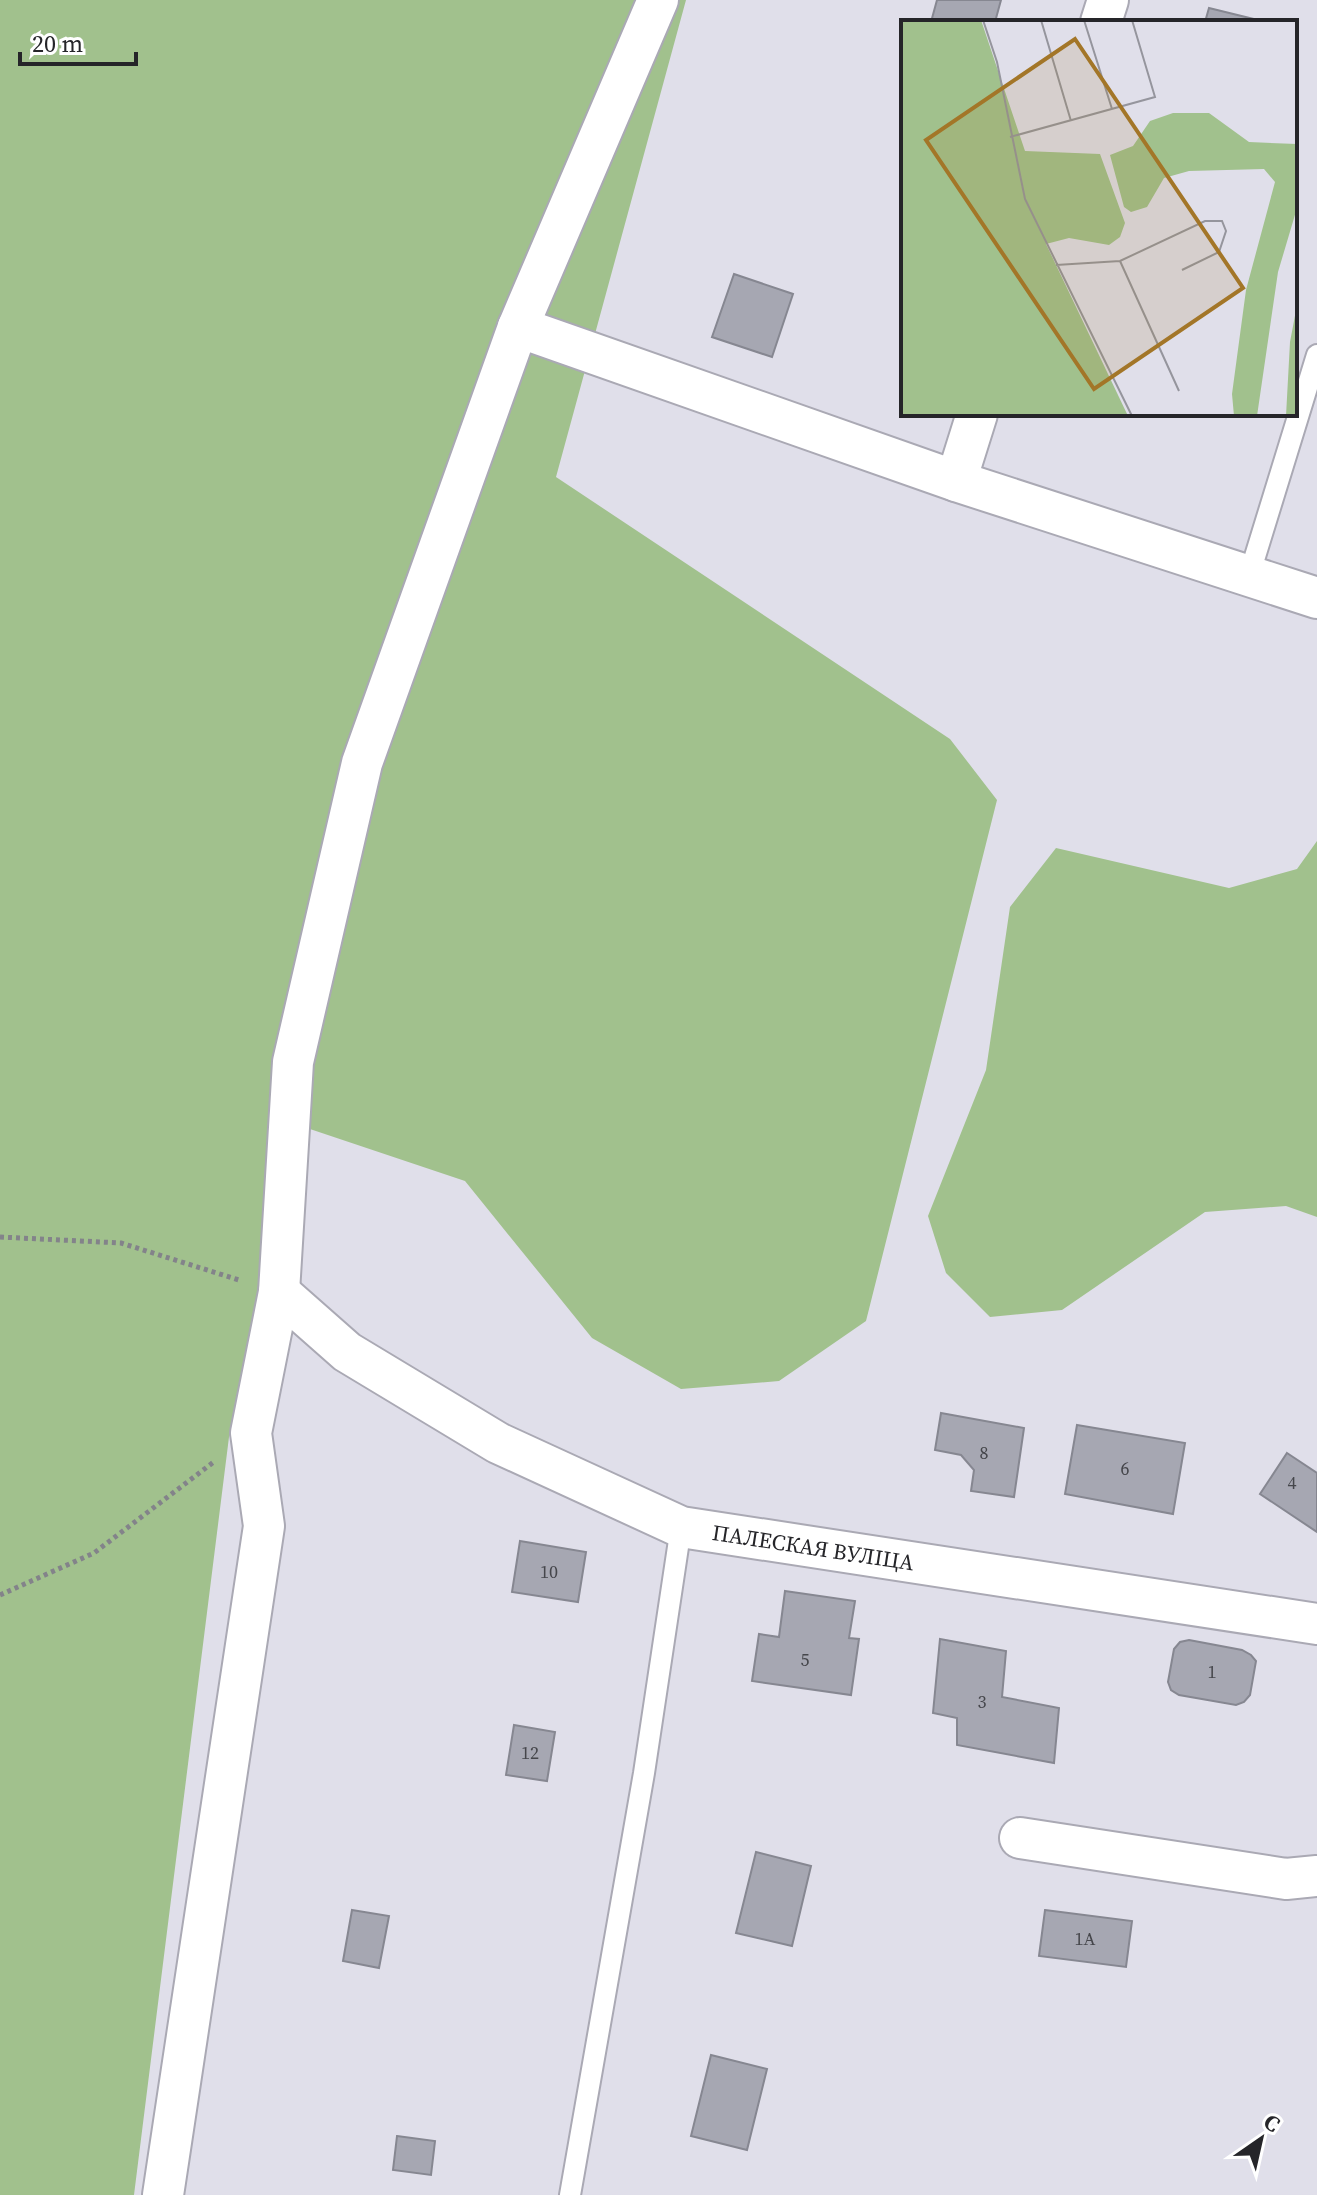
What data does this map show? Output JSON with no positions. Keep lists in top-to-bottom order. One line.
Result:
{"streets":{"street":["ПАЛЕСКАЯ ВУЛІЦА"]},"house_numbers":["8","6","4","10","5","1","3","12","1A"],"scale_bar":"20 m","north":"top right"}
